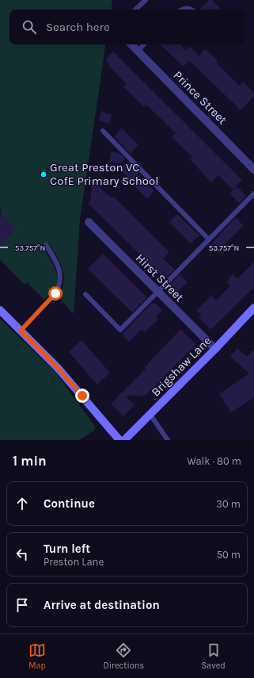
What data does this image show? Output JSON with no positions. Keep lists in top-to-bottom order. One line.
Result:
{"streets":{"street":["Prince Street","Hirst Street","Brigshaw Lane"]},"crossings":[["Hirst Street","Brigshaw Lane"]],"places":["Great Preston VC CofE Primary School"],"page":{"search":"Search here","heading":["1 min","Walk · 80 m"],"list":[["Continue","30 m"],["Turn left","Preston Lane","50 m"],"Arrive at destination"],"nav":["Map","Directions","Saved"]},"coordinates":["53.757°N"]}
